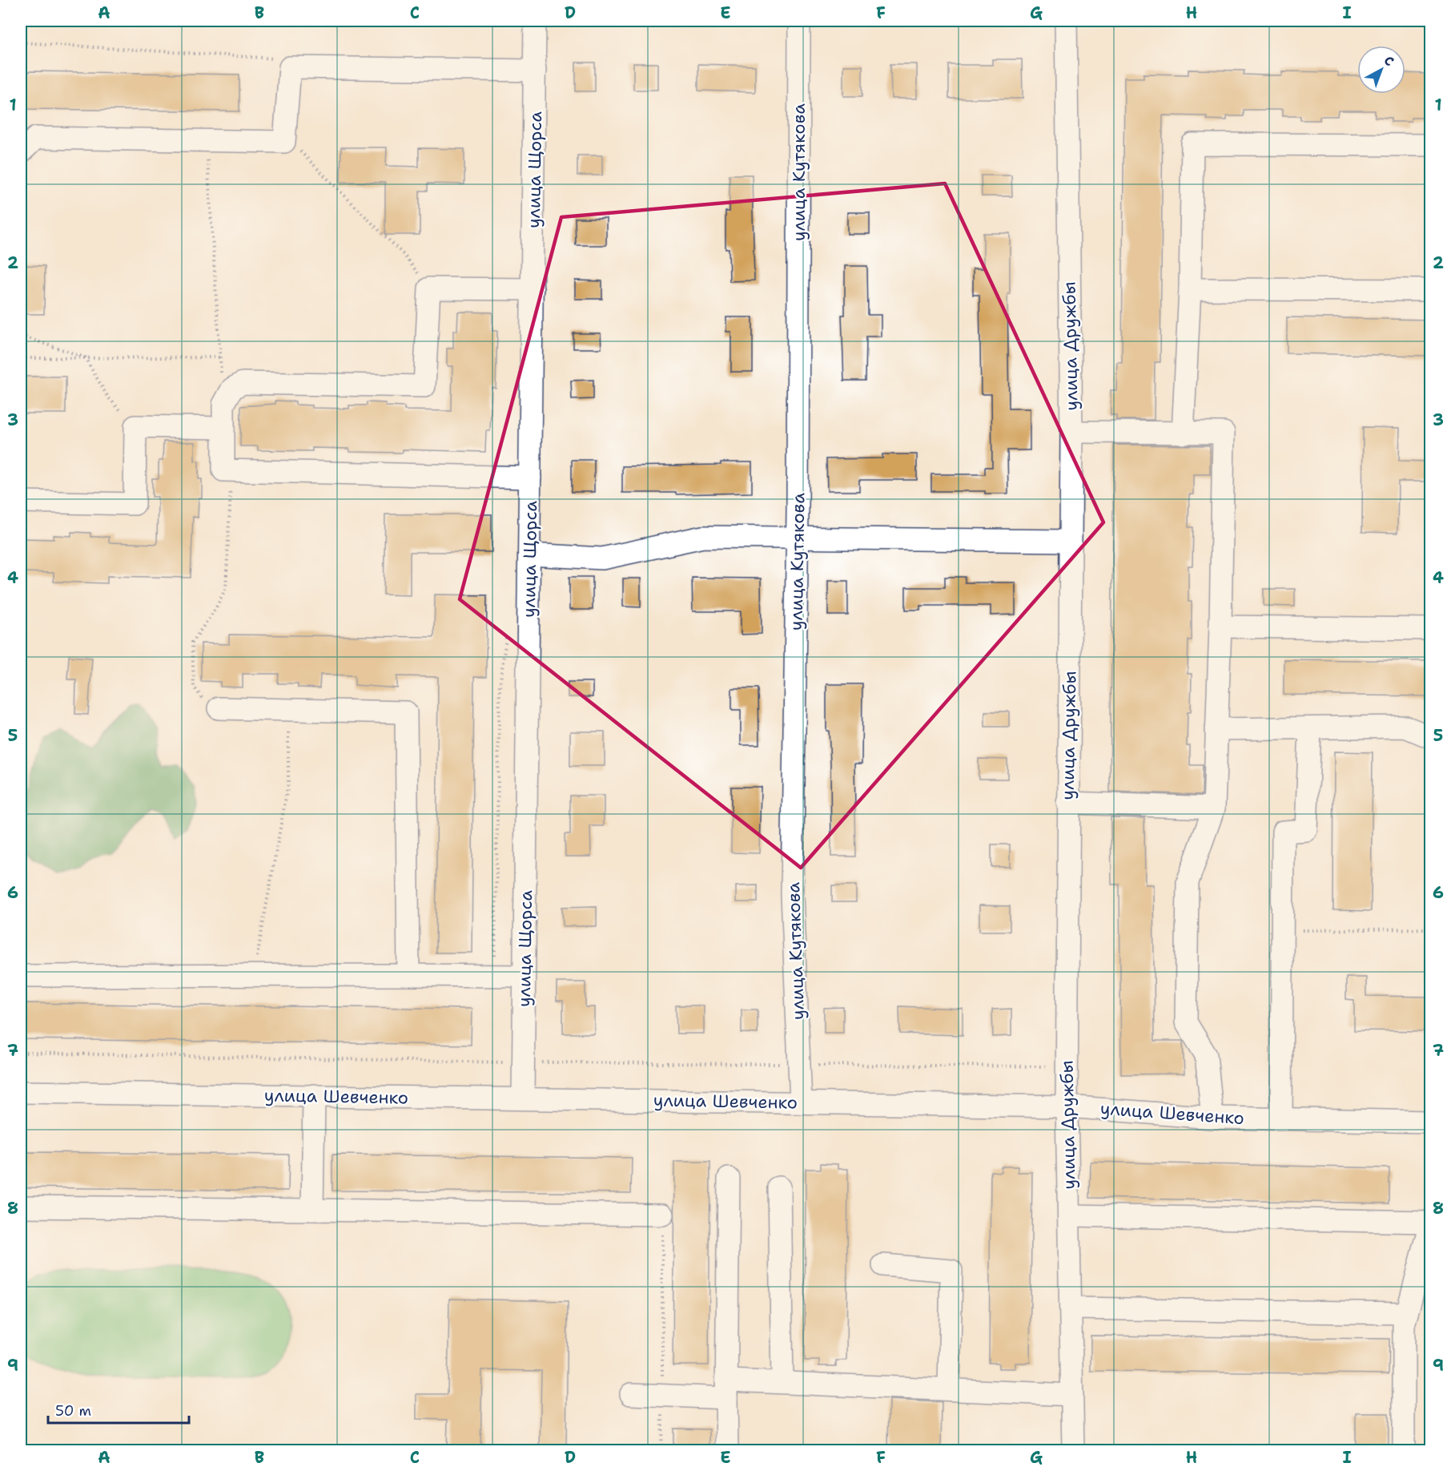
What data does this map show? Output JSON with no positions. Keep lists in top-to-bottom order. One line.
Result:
{"streets":{"street":["улица Щорса","улица Кутякова","улица Дружбы","улица Шевченко"]},"crossings":[["улица Щорса","улица Шевченко"],["улица Кутякова","улица Шевченко"],["улица Дружбы","улица Шевченко"]],"scale_bar":"50 m","north":"top right","grid":{"columns":["A","B","C","D","E","F","G","H","I"],"rows":["1","2","3","4","5","6","7","8","9"]}}
